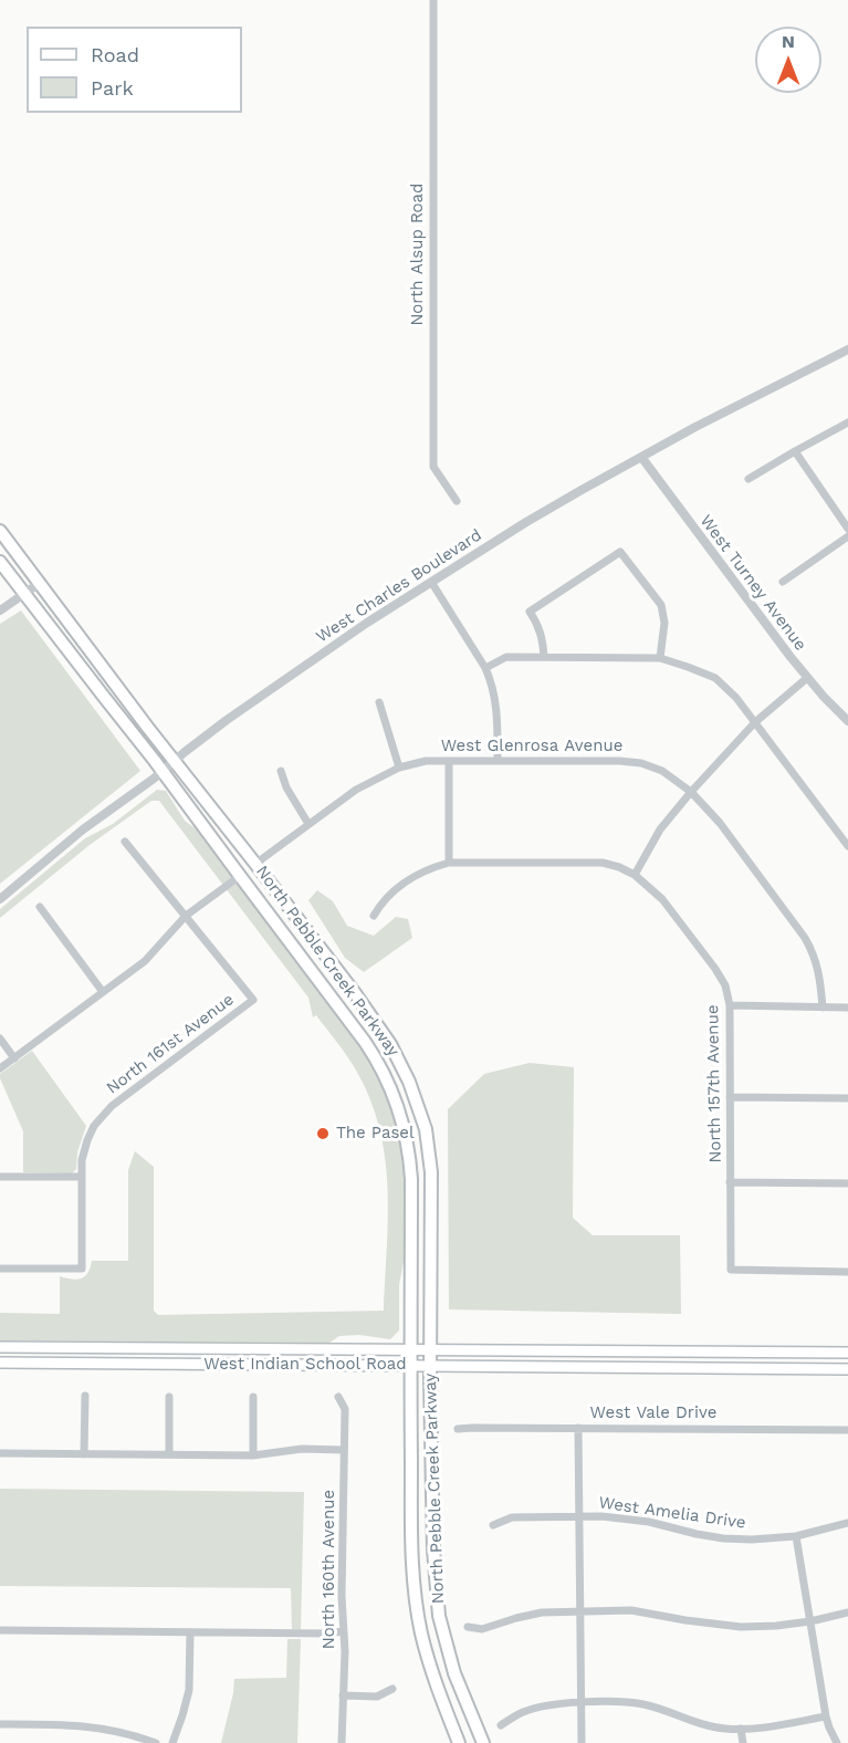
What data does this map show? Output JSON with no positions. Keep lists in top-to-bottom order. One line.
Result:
{"streets":{"main road":["North Pebble Creek Parkway","West Indian School Road"],"street":["North Alsup Road","West Turney Avenue","West Charles Boulevard","West Glenrosa Avenue","North 161st Avenue","North 157th Avenue","West Vale Drive","West Amelia Drive","North 160th Avenue"]},"crossings":[["West Turney Avenue","West Charles Boulevard"],["West Charles Boulevard","North Pebble Creek Parkway"],["West Glenrosa Avenue","North Pebble Creek Parkway"],["North Pebble Creek Parkway","West Indian School Road"]],"places":["The Pasel"],"legend":["Road","Park"],"north":"top"}
